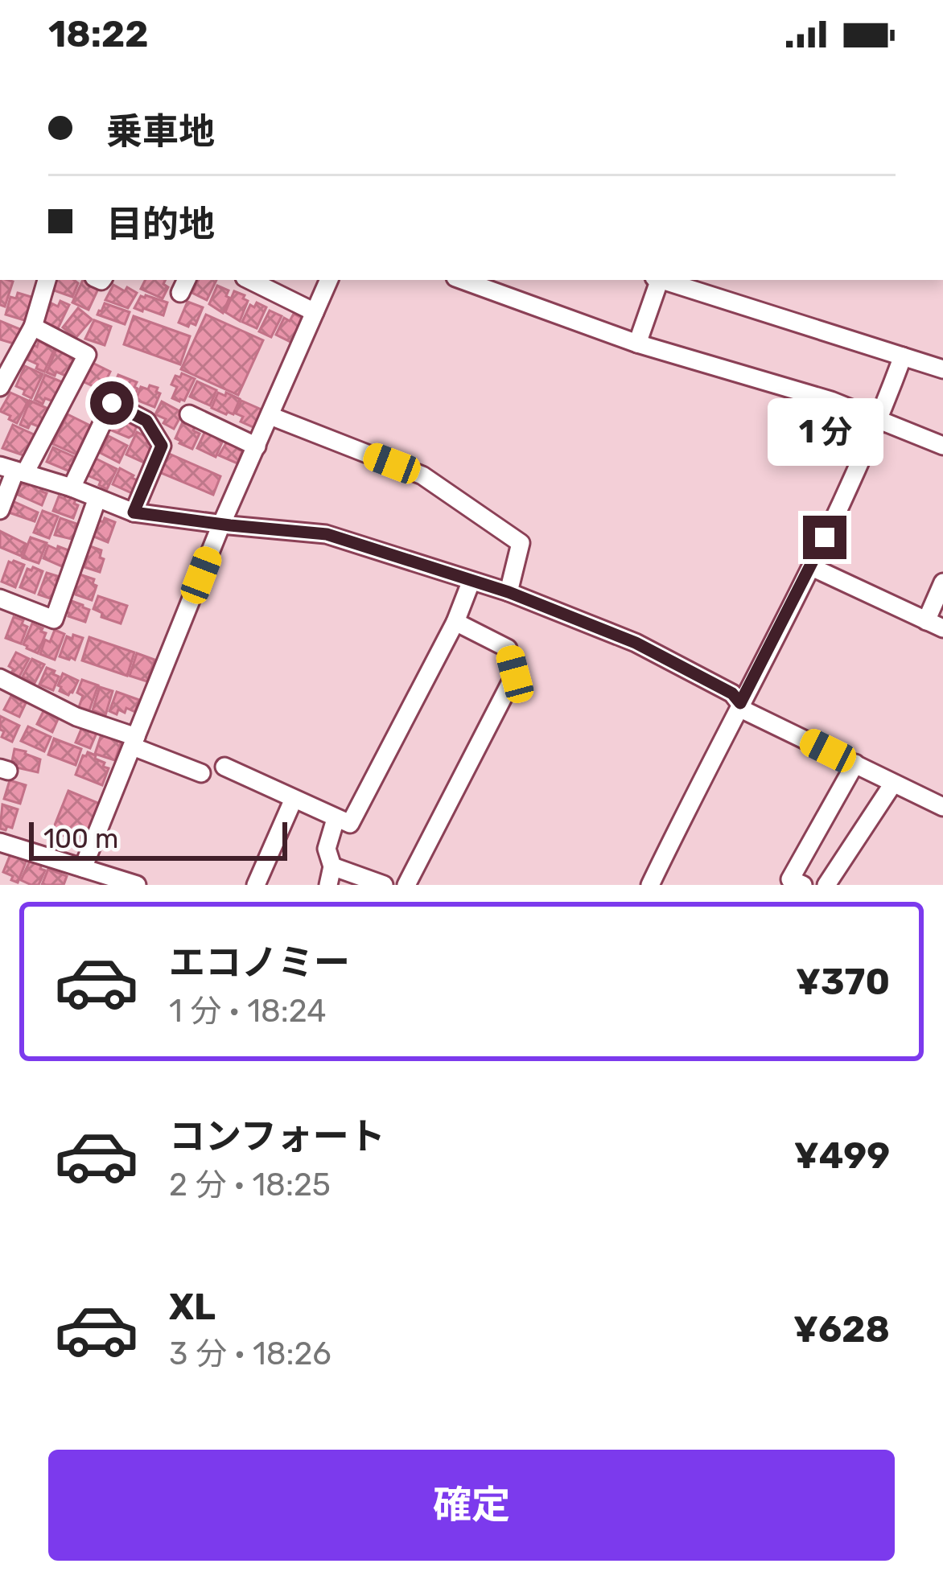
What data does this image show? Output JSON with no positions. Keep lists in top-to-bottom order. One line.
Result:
{"scale_bar":"100 m","page":{"status":"18:22","banner":["乗車地","目的地"],"bubble":"1 分","scale":"100 m","list":[{"name":"エコノミー","note":"1 分 · 18:24","value":"¥370"},{"name":"コンフォート","note":"2 分 · 18:25","value":"¥499"},{"name":"XL","note":"3 分 · 18:26","value":"¥628"}],"buttons":"確定"}}
